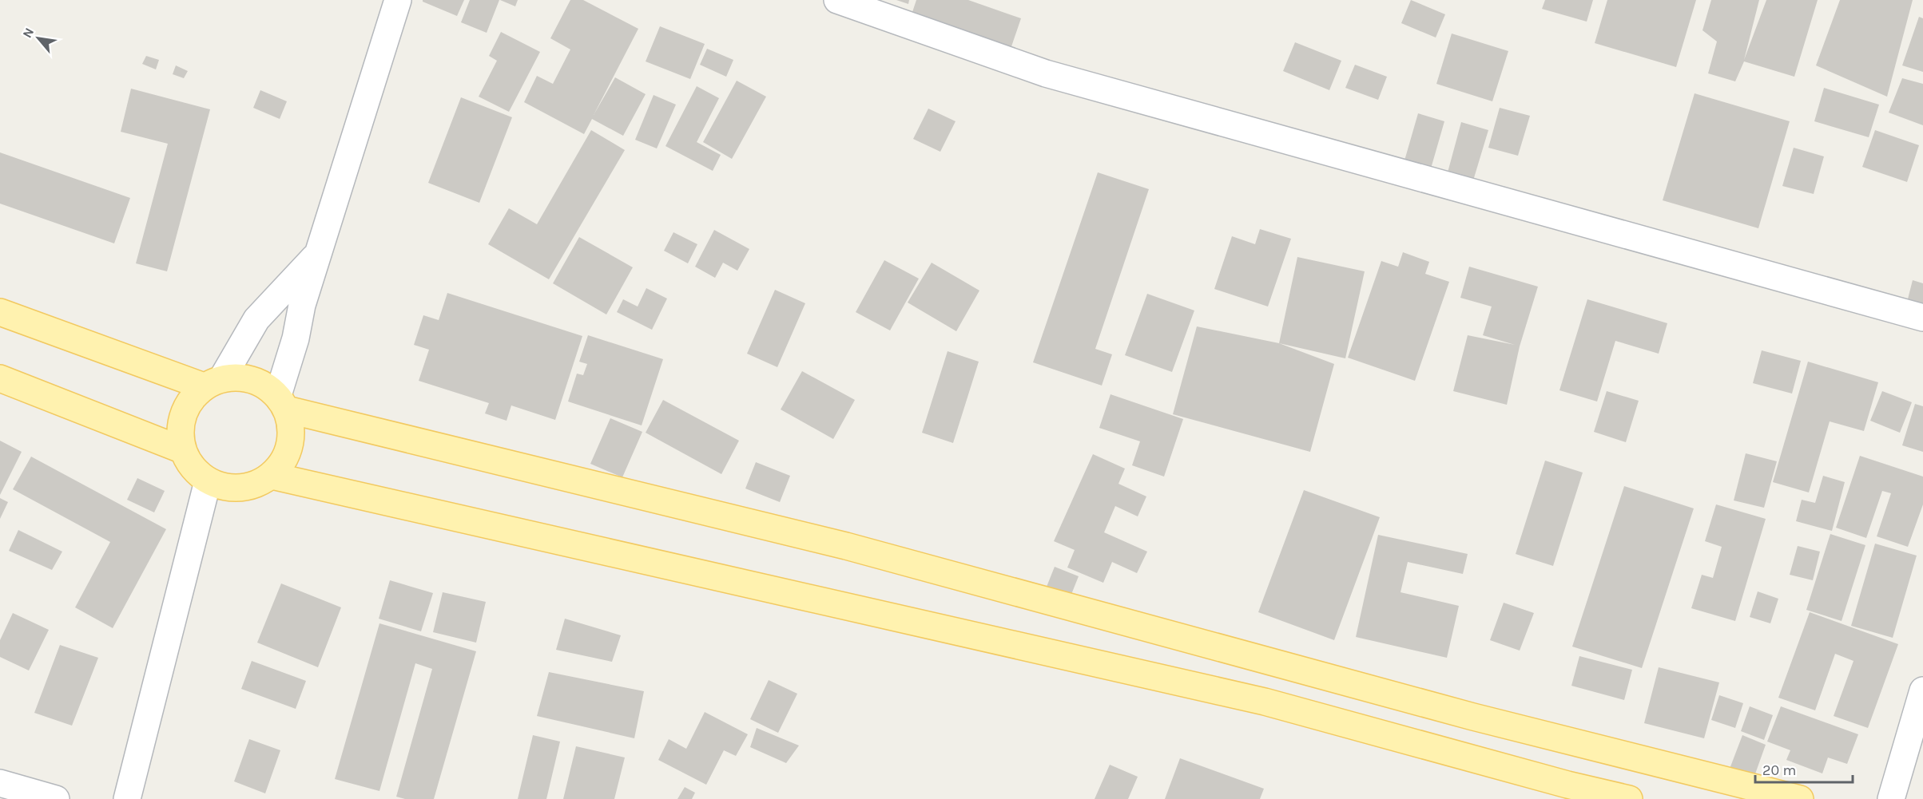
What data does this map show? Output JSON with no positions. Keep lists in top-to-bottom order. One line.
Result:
{"scale_bar":"20 m","north":"top left"}
